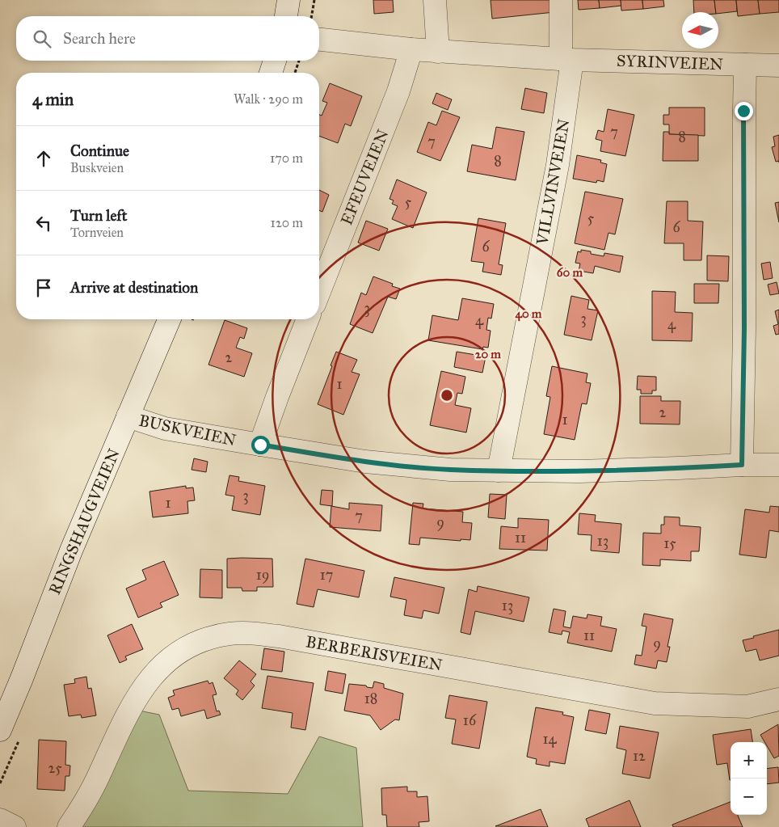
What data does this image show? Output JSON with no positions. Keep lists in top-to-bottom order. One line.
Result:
{"streets":{"street":["SYRINVEIEN","EFEUVEIEN","VILLVINVEIEN","BUSKVEIEN","RINGSHAUGVEIEN","BERBERISVEIEN"]},"crossings":[["SYRINVEIEN","EFEUVEIEN"],["SYRINVEIEN","VILLVINVEIEN"],["VILLVINVEIEN","BUSKVEIEN"],["BUSKVEIEN","RINGSHAUGVEIEN"]],"house_numbers":["7","8","7","8","5","5","6","6","3","3","4","4","2","1","2","1","3","1","7","9","11","13","15","19","17","13","11","9","18","16","14","12","25"],"north":"left","page":{"search":"Search here","heading":["4 min","Walk · 290 m"],"list":[["Continue","Buskveien","170 m"],["Turn left","Tornveien","120 m"],"Arrive at destination"],"map_buttons":["+","−"]},"rings":["60 m","40 m","20 m"]}
